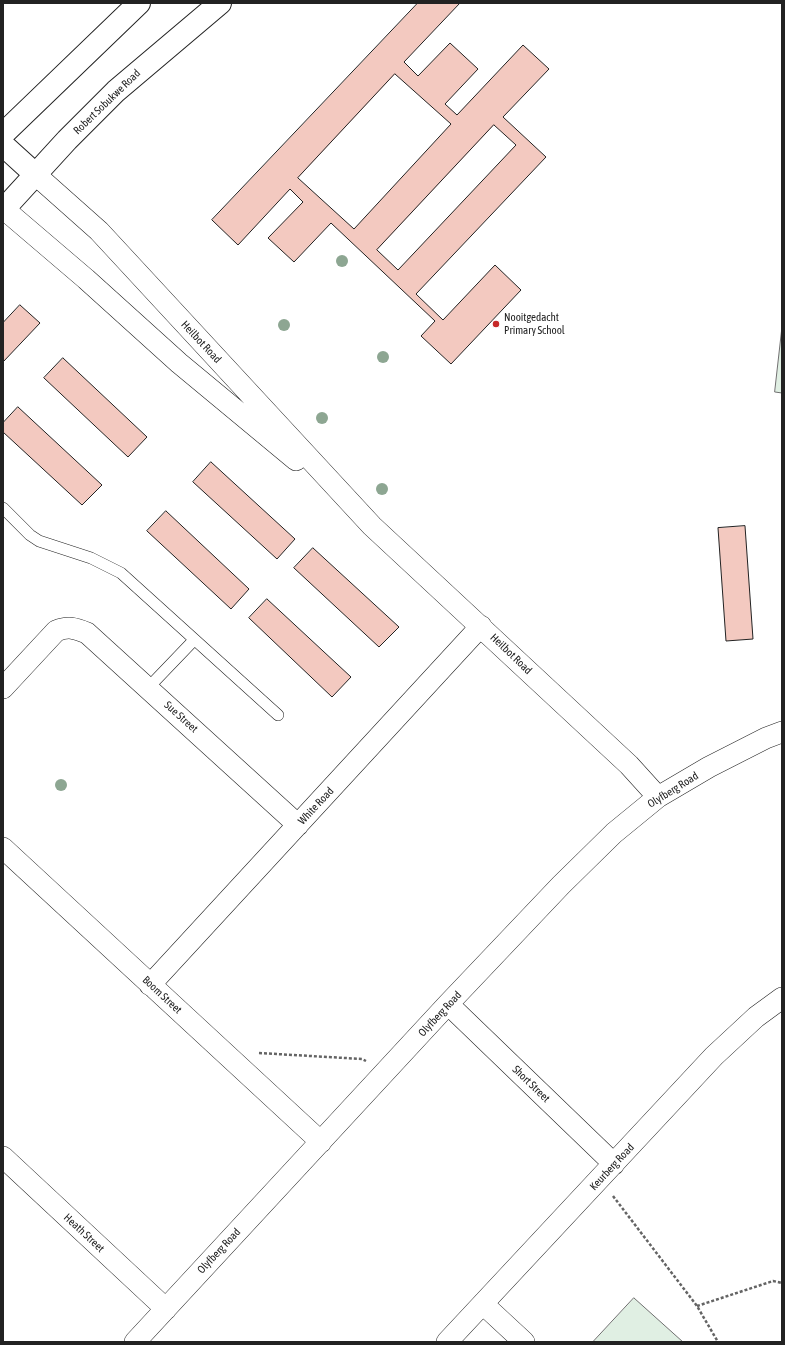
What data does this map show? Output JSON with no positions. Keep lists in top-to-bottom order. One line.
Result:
{"streets":{"main road":["Robert Sobukwe Road"],"street":["Heilbot Road","Sue Street","Olyfberg Road","White Road","Boom Street","Short Street","Keurberg Road","Heath Street"]},"crossings":[["Robert Sobukwe Road","Heilbot Road"],["Heilbot Road","Olyfberg Road"],["Heilbot Road","White Road"],["Sue Street","White Road"],["Olyfberg Road","Boom Street"],["Olyfberg Road","Short Street"],["Olyfberg Road","Heath Street"],["White Road","Boom Street"],["Short Street","Keurberg Road"]],"places":["Nooitgedacht Primary School"]}
